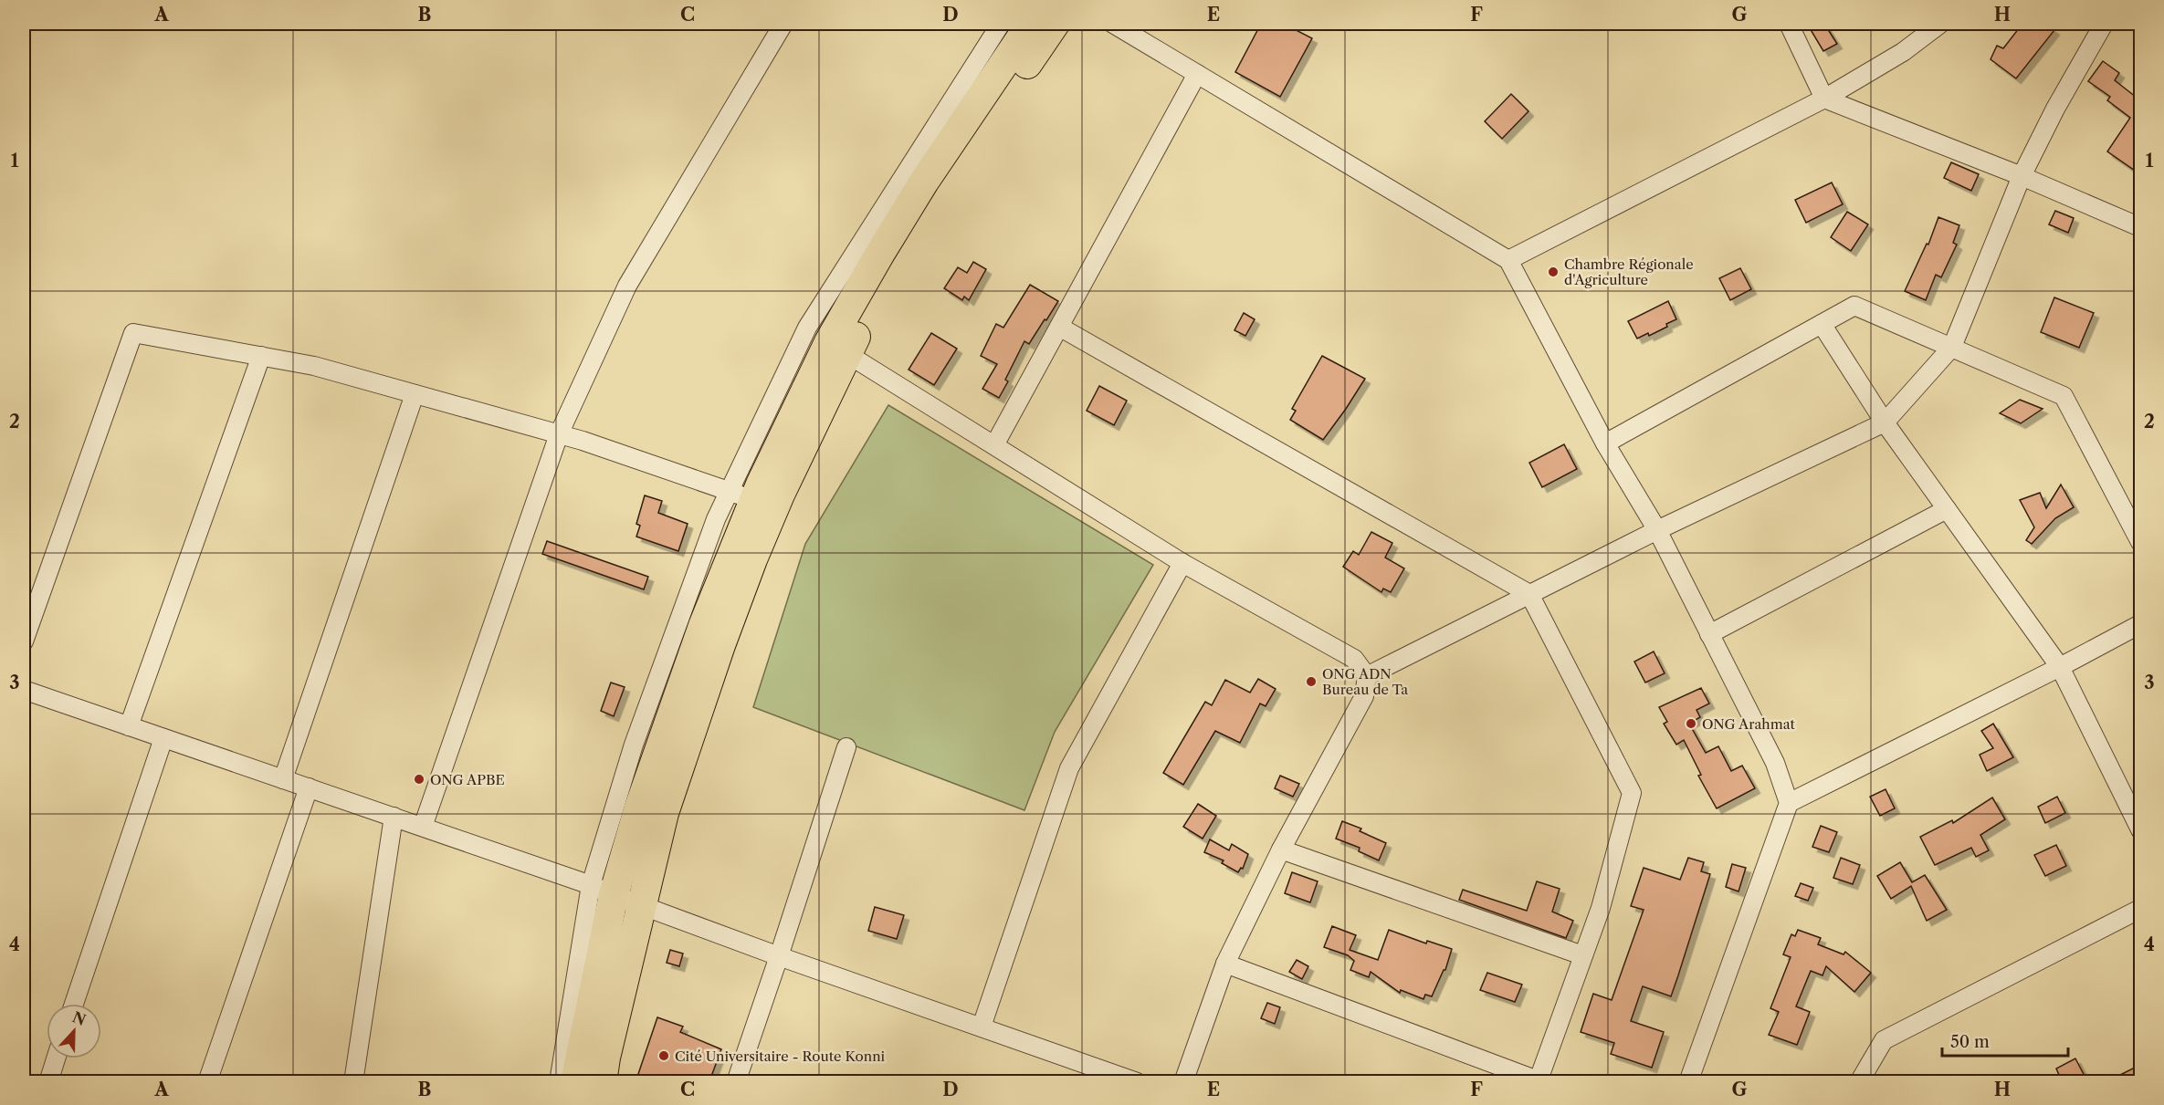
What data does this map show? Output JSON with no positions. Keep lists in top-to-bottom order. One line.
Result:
{"places":["Chambre Régionale d'Agriculture","ONG ADN Bureau de Ta","ONG Arahmat","ONG APBE","Cité Universitaire - Route Konni"],"scale_bar":"50 m","north":"top","grid":{"columns":["A","B","C","D","E","F","G","H"],"rows":["1","2","3","4"]}}
